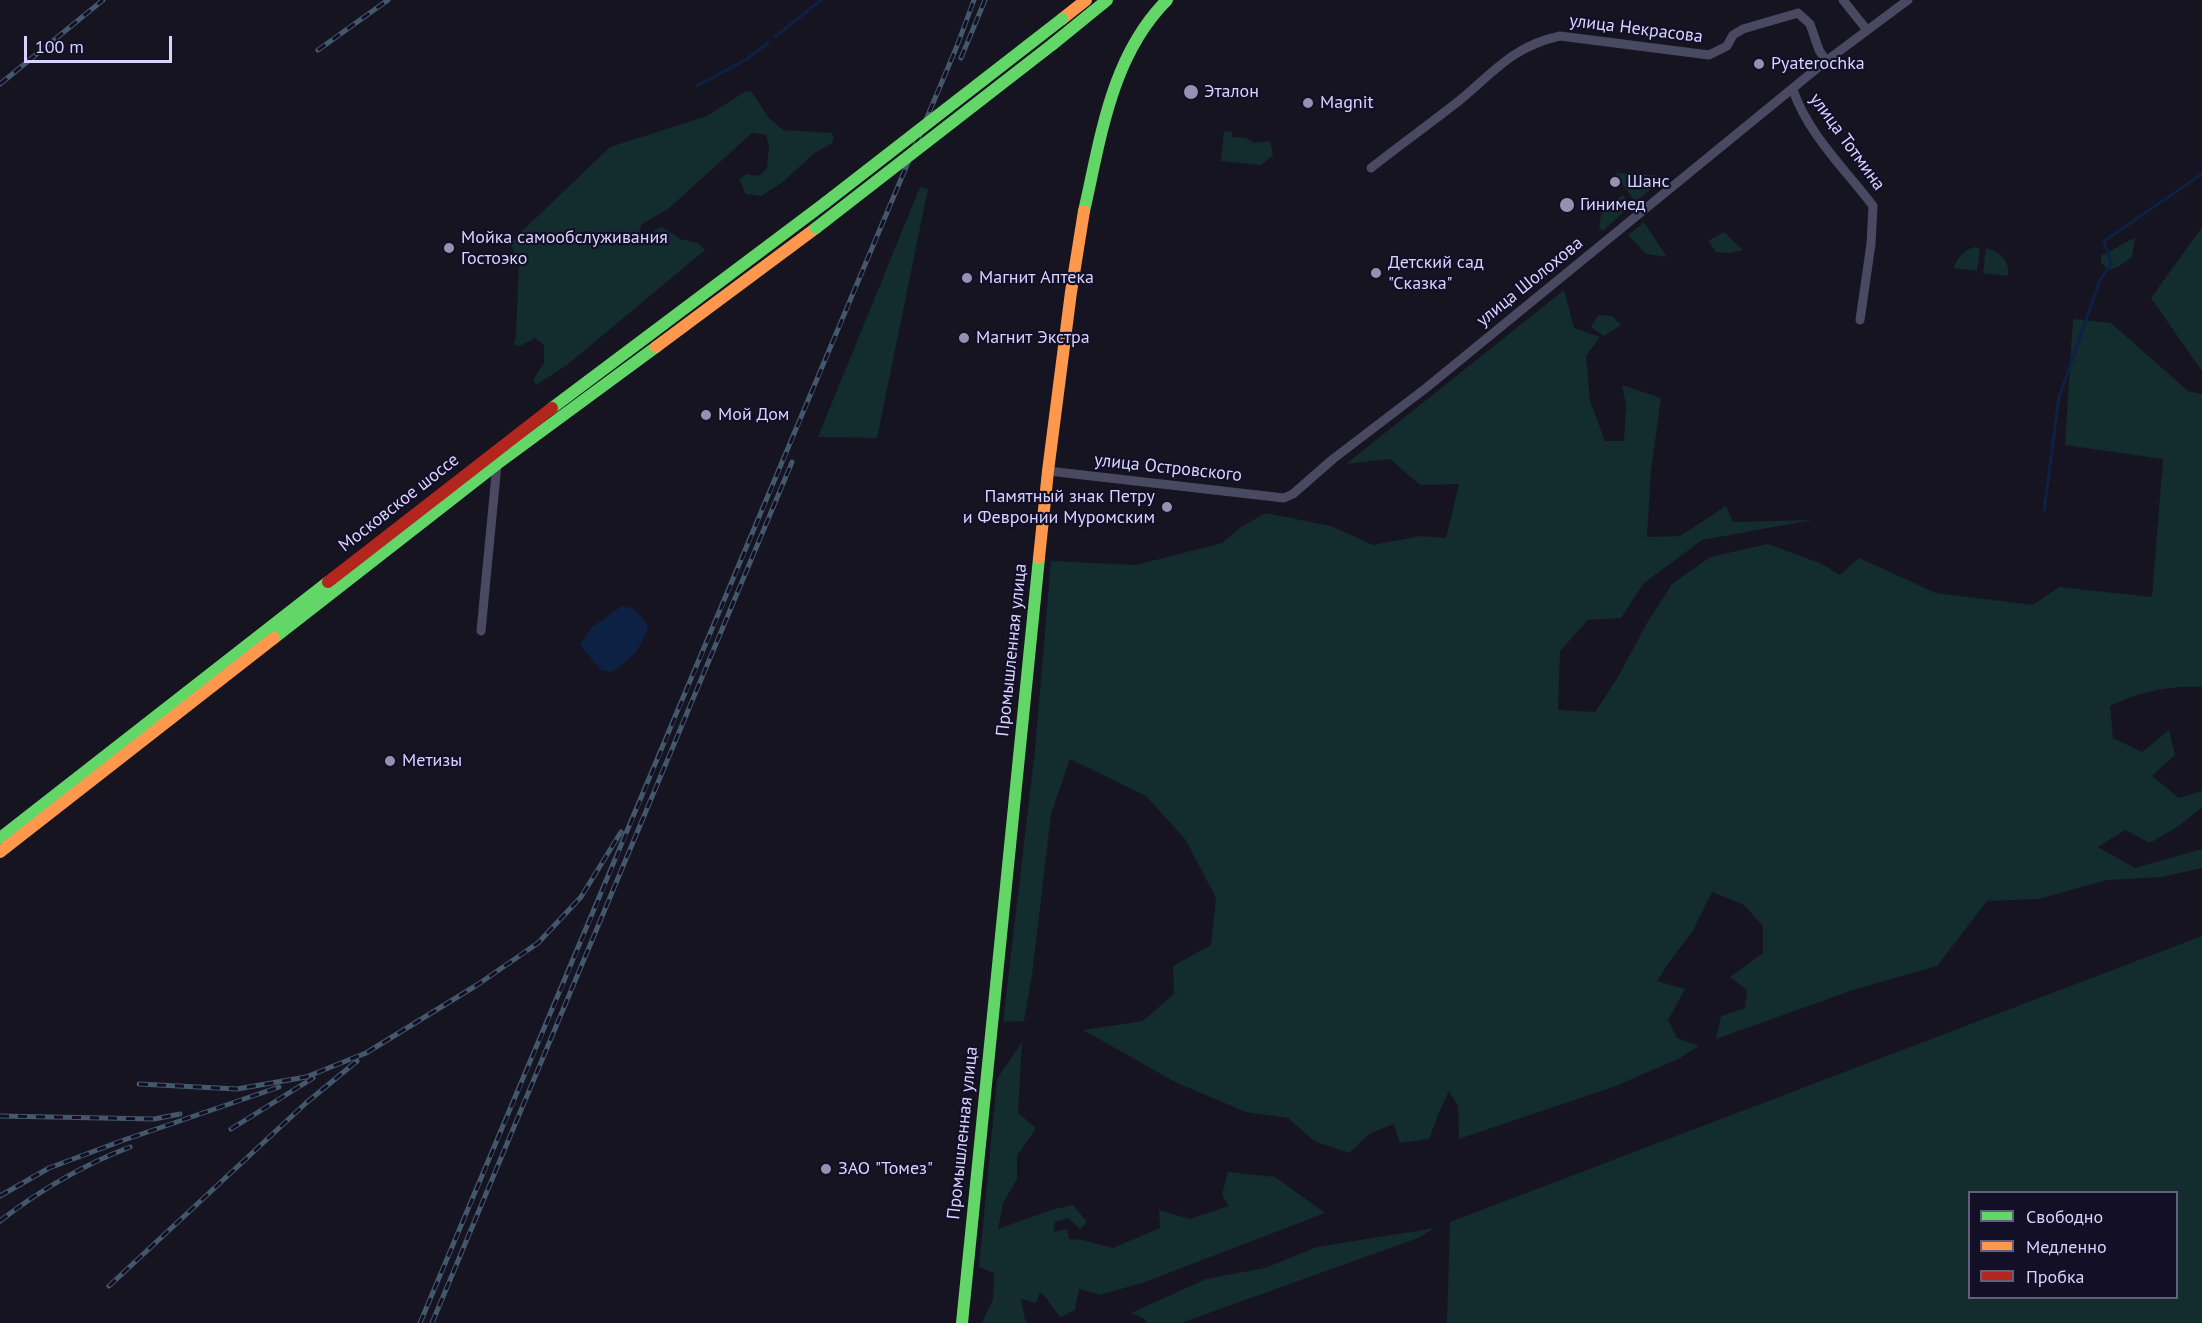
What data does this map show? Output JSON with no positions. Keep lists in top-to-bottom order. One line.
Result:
{"streets":{"main road":["Московское шоссе","Промышленная улица"],"street":["улица Некрасова","улица Тотмина","улица Шолохова","улица Островского"]},"crossings":[["улица Некрасова","улица Шолохова"],["улица Тотмина","улица Шолохова"],["улица Шолохова","улица Островского"],["улица Островского","Промышленная улица"]],"places":["Pyaterochka","Эталон","Magnit","Шанс","Гинимед","Мойка самообслуживания Гостоэко","Детский сад \"Сказка\"","Магнит Аптека","Магнит Экстра","Мой Дом","Памятный знак Петру и Февронии Муромским","Метизы","ЗАО \"Томез\""],"legend":["Свободно","Медленно","Пробка"],"scale_bar":"100 m"}
